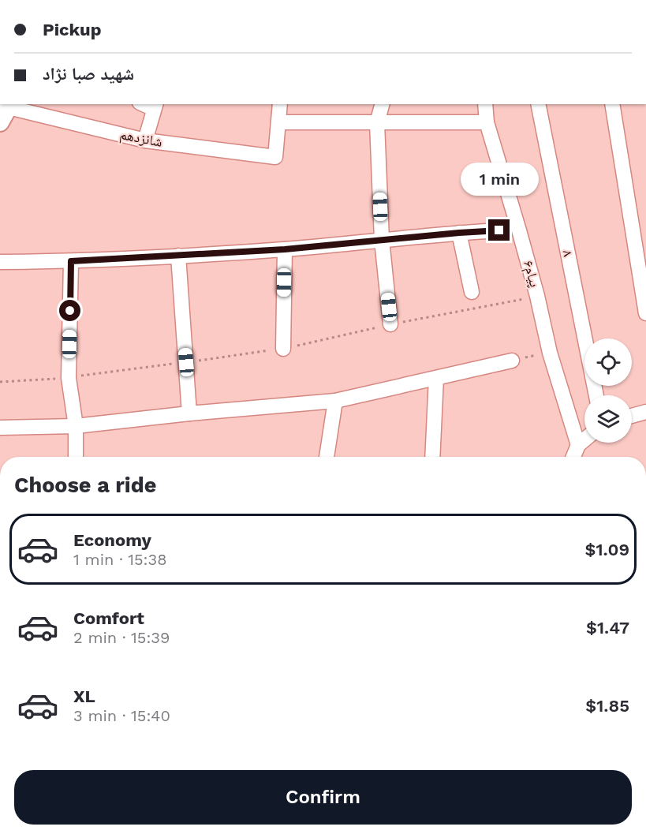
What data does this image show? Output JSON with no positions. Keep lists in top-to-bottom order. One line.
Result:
{"streets":{"street":["شانزدهم","۸","۶پیام"]},"page":{"banner":["Pickup","شهید صبا نژاد"],"bubble":"1 min","heading":"Choose a ride","list":[{"name":"Economy","note":"1 min · 15:38","value":"$1.09"},{"name":"Comfort","note":"2 min · 15:39","value":"$1.47"},{"name":"XL","note":"3 min · 15:40","value":"$1.85"}],"buttons":"Confirm"}}
